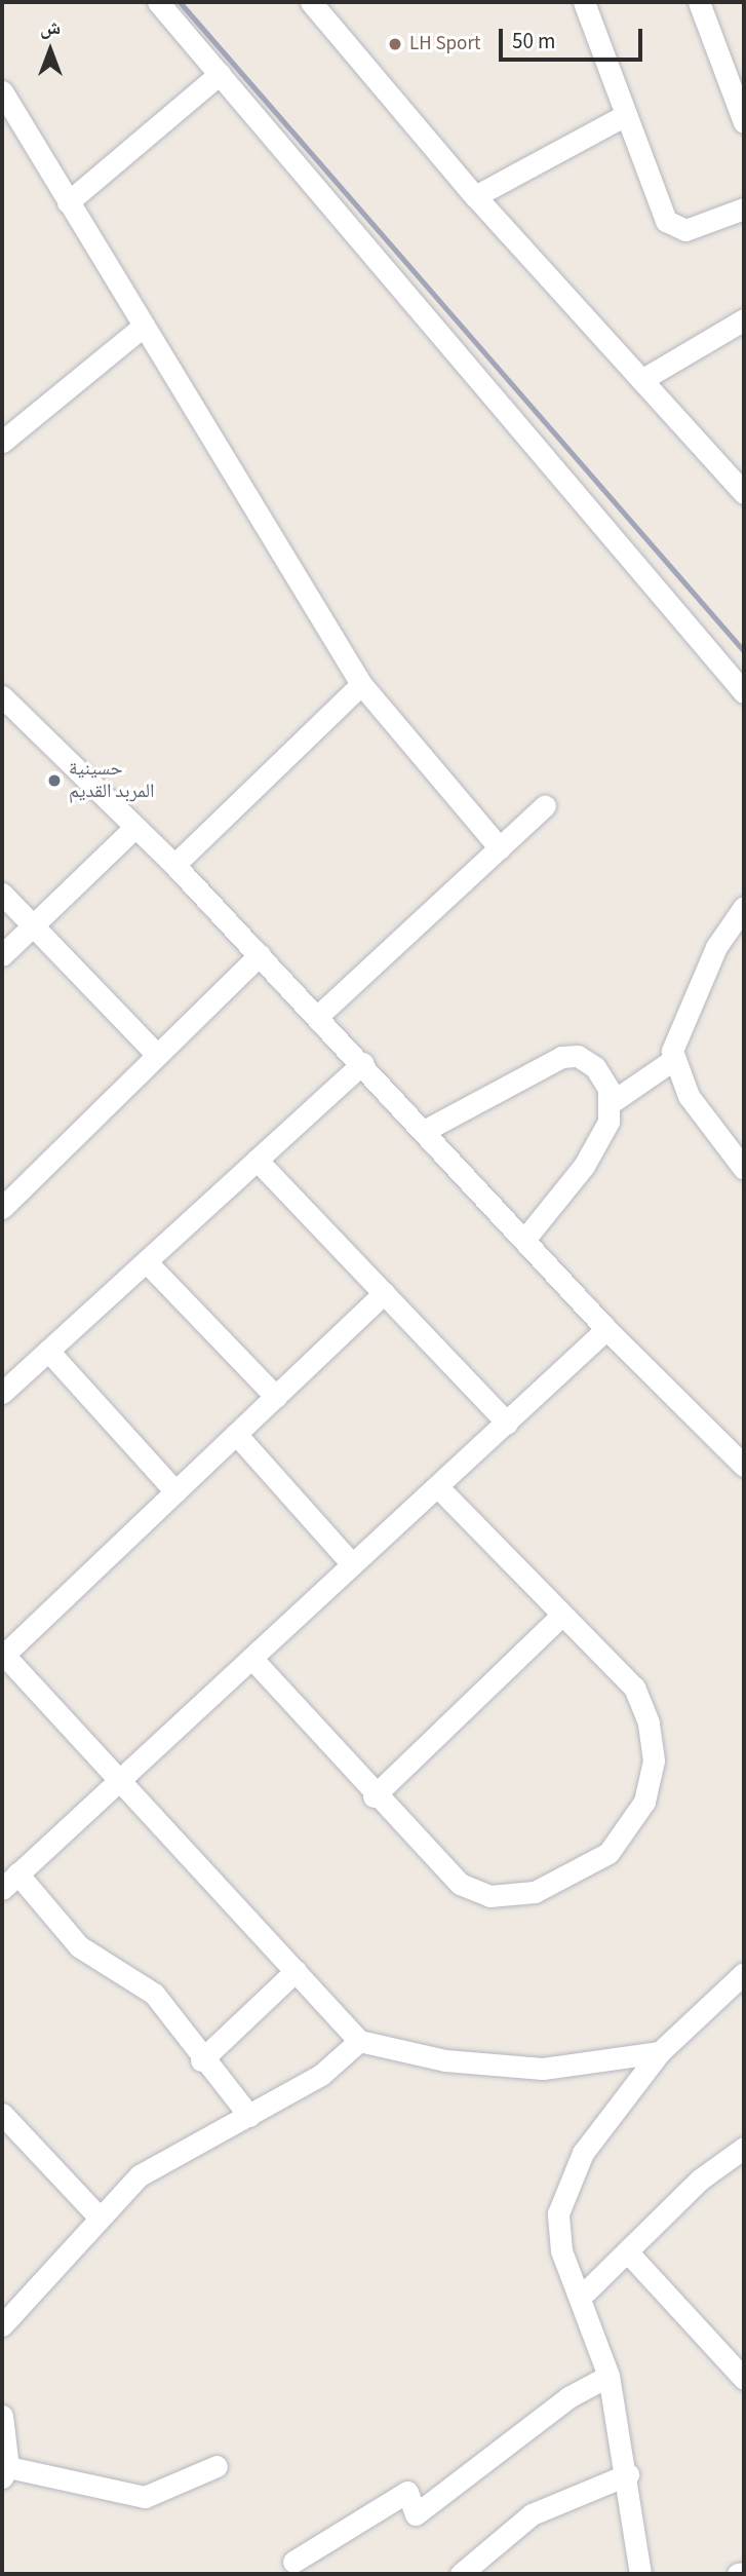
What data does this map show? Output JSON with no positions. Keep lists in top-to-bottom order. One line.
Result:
{"places":["LH Sport","حسينية المربد القديم"],"scale_bar":"50 m","north":"top"}
